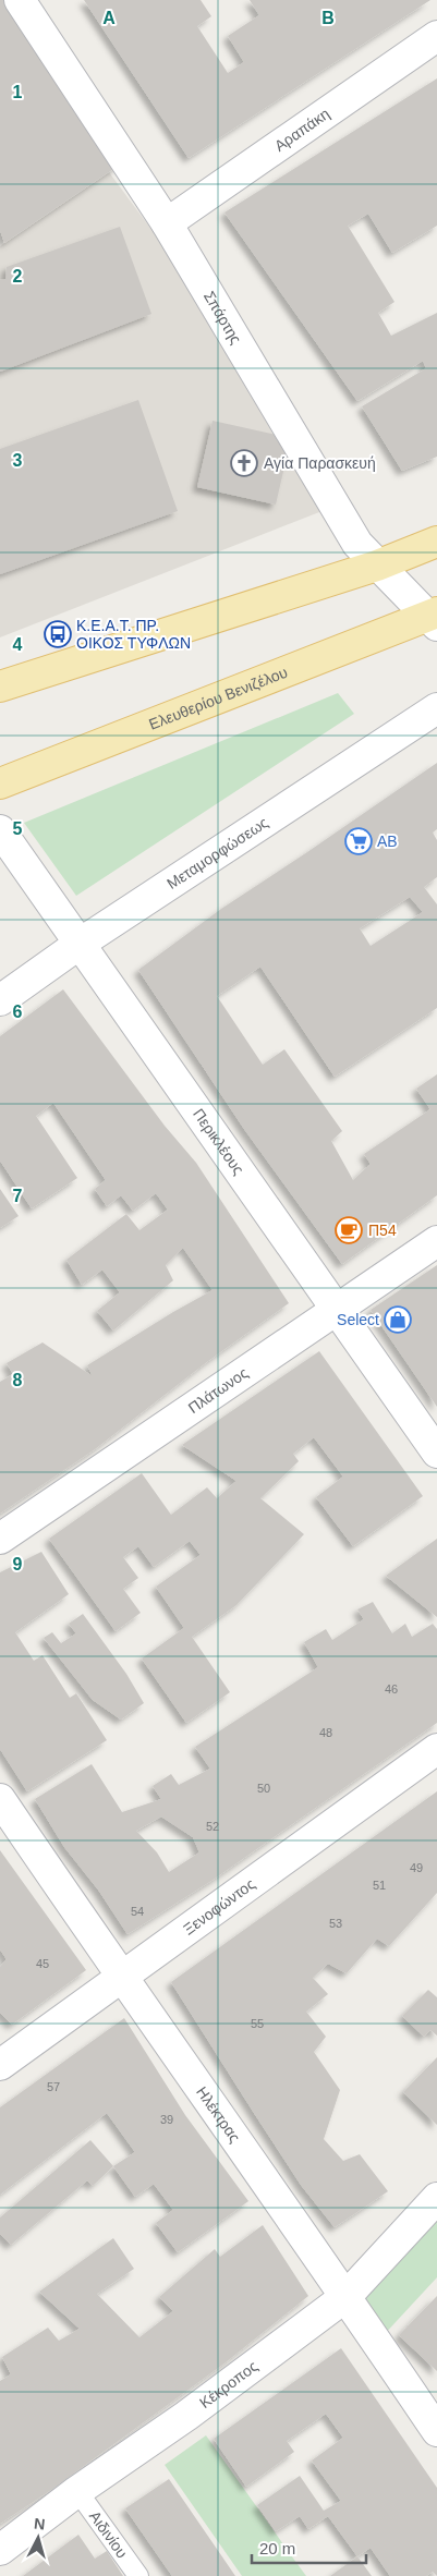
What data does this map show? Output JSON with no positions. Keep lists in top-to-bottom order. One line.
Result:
{"streets":{"main road":["Ελευθερίου Βενιζέλου"],"street":["Αραπάκη","Σπάρτης","Μεταμορφώσεως","Περικλέους","Πλάτωνος","Ξενοφώντος","Ηλέκτρας","Κέκροπος"],"lane":["Αιδινίου"]},"crossings":[["Αραπάκη","Σπάρτης"],["Σπάρτης","Ελευθερίου Βενιζέλου"],["Μεταμορφώσεως","Περικλέους"],["Περικλέους","Πλάτωνος"],["Ξενοφώντος","Ηλέκτρας"],["Ηλέκτρας","Κέκροπος"],["Κέκροπος","Αιδινίου"]],"places":{"church":["Αγία Παρασκευή"],"bus stop":["Κ.Ε.Α.Τ. ΠΡ. ΟΙΚΟΣ ΤΥΦΛΩΝ"],"supermarket":["AB"],"cafe":["Π54"],"shop":["Select"]},"house_numbers":["46","48","50","52","49","51","54","53","45","55","57","39"],"scale_bar":"20 m","north":"top","grid":{"columns":["A","B"],"rows":["1","2","3","4","5","6","7","8","9"]}}
